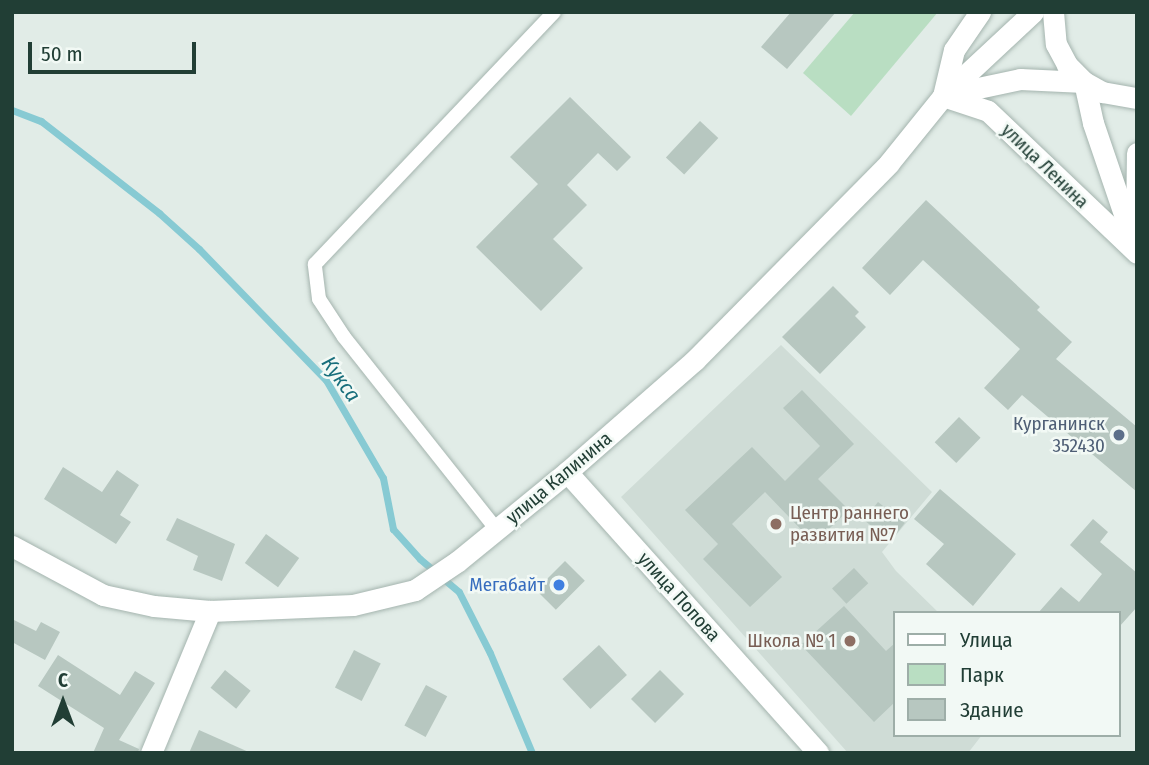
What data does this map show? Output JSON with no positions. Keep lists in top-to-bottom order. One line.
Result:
{"streets":{"street":["улица Ленина","улица Калинина","улица Попова"]},"crossings":[["улица Ленина","улица Калинина"],["улица Калинина","улица Попова"]],"water":["Кукса"],"places":["Курганинск 352430","Центр раннего развития №7","Мегабайт","Школа № 1"],"legend":["Улица","Парк","Здание"],"scale_bar":"50 m","north":"top"}
